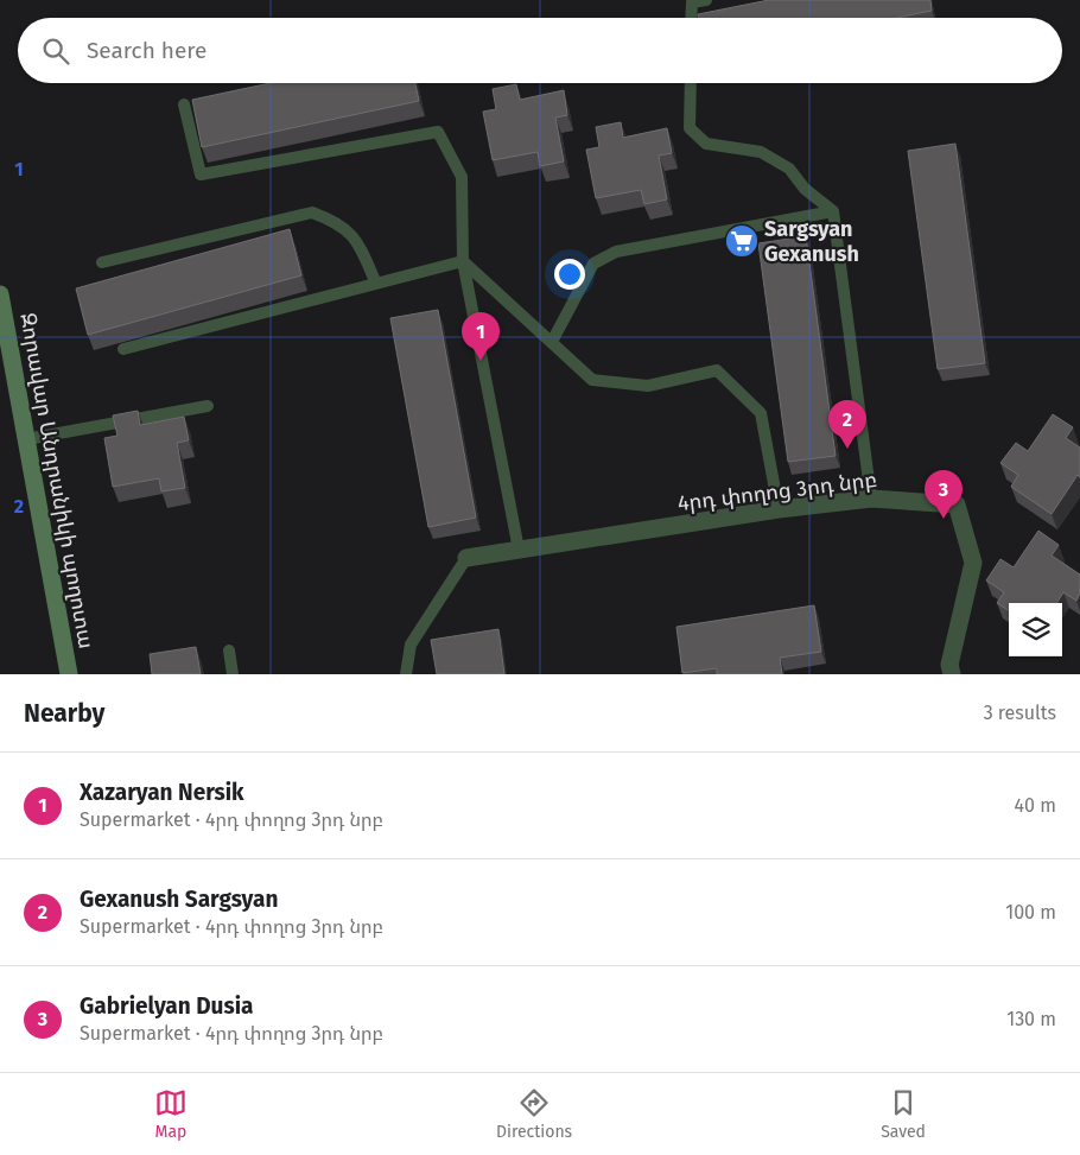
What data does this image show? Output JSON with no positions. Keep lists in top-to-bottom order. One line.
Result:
{"streets":{"main road":["Զորավար Անդրանիկի պողոտա"],"street":["4րդ փողոց 3րդ նրբ"]},"places":{"supermarket":["Sargsyan Gexanush"]},"page":{"search":"Search here","pins":["1","2","3"],"heading":["Nearby","3 results"],"list":[{"mark":"1","name":"Xazaryan Nersik","note":"Supermarket · 4րդ փողոց 3րդ նրբ","value":"40 m"},{"mark":"2","name":"Gexanush Sargsyan","note":"Supermarket · 4րդ փողոց 3րդ նրբ","value":"100 m"},{"mark":"3","name":"Gabrielyan Dusia","note":"Supermarket · 4րդ փողոց 3րդ նրբ","value":"130 m"}],"nav":["Map","Directions","Saved"]},"grid":{"rows":["1","2"]}}
